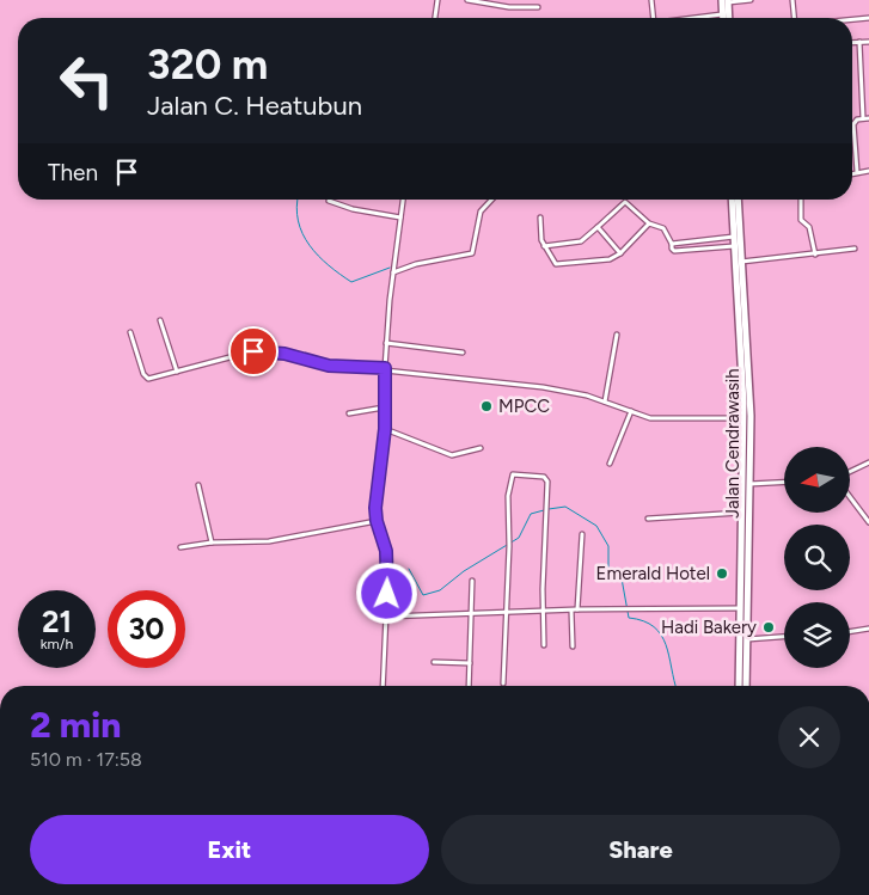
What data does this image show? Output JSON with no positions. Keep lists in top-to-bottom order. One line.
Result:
{"streets":{"main road":["Jalan Cendrawasih"]},"places":["MPCC","Emerald Hotel","Hadi Bakery"],"north":"left","page":{"turn":["320 m","Jalan C. Heatubun"],"then":"Then","speed":"21 km/h","limit":"30","heading":["2 min","510 m · 17:58"],"buttons":["Exit","Share"]}}
